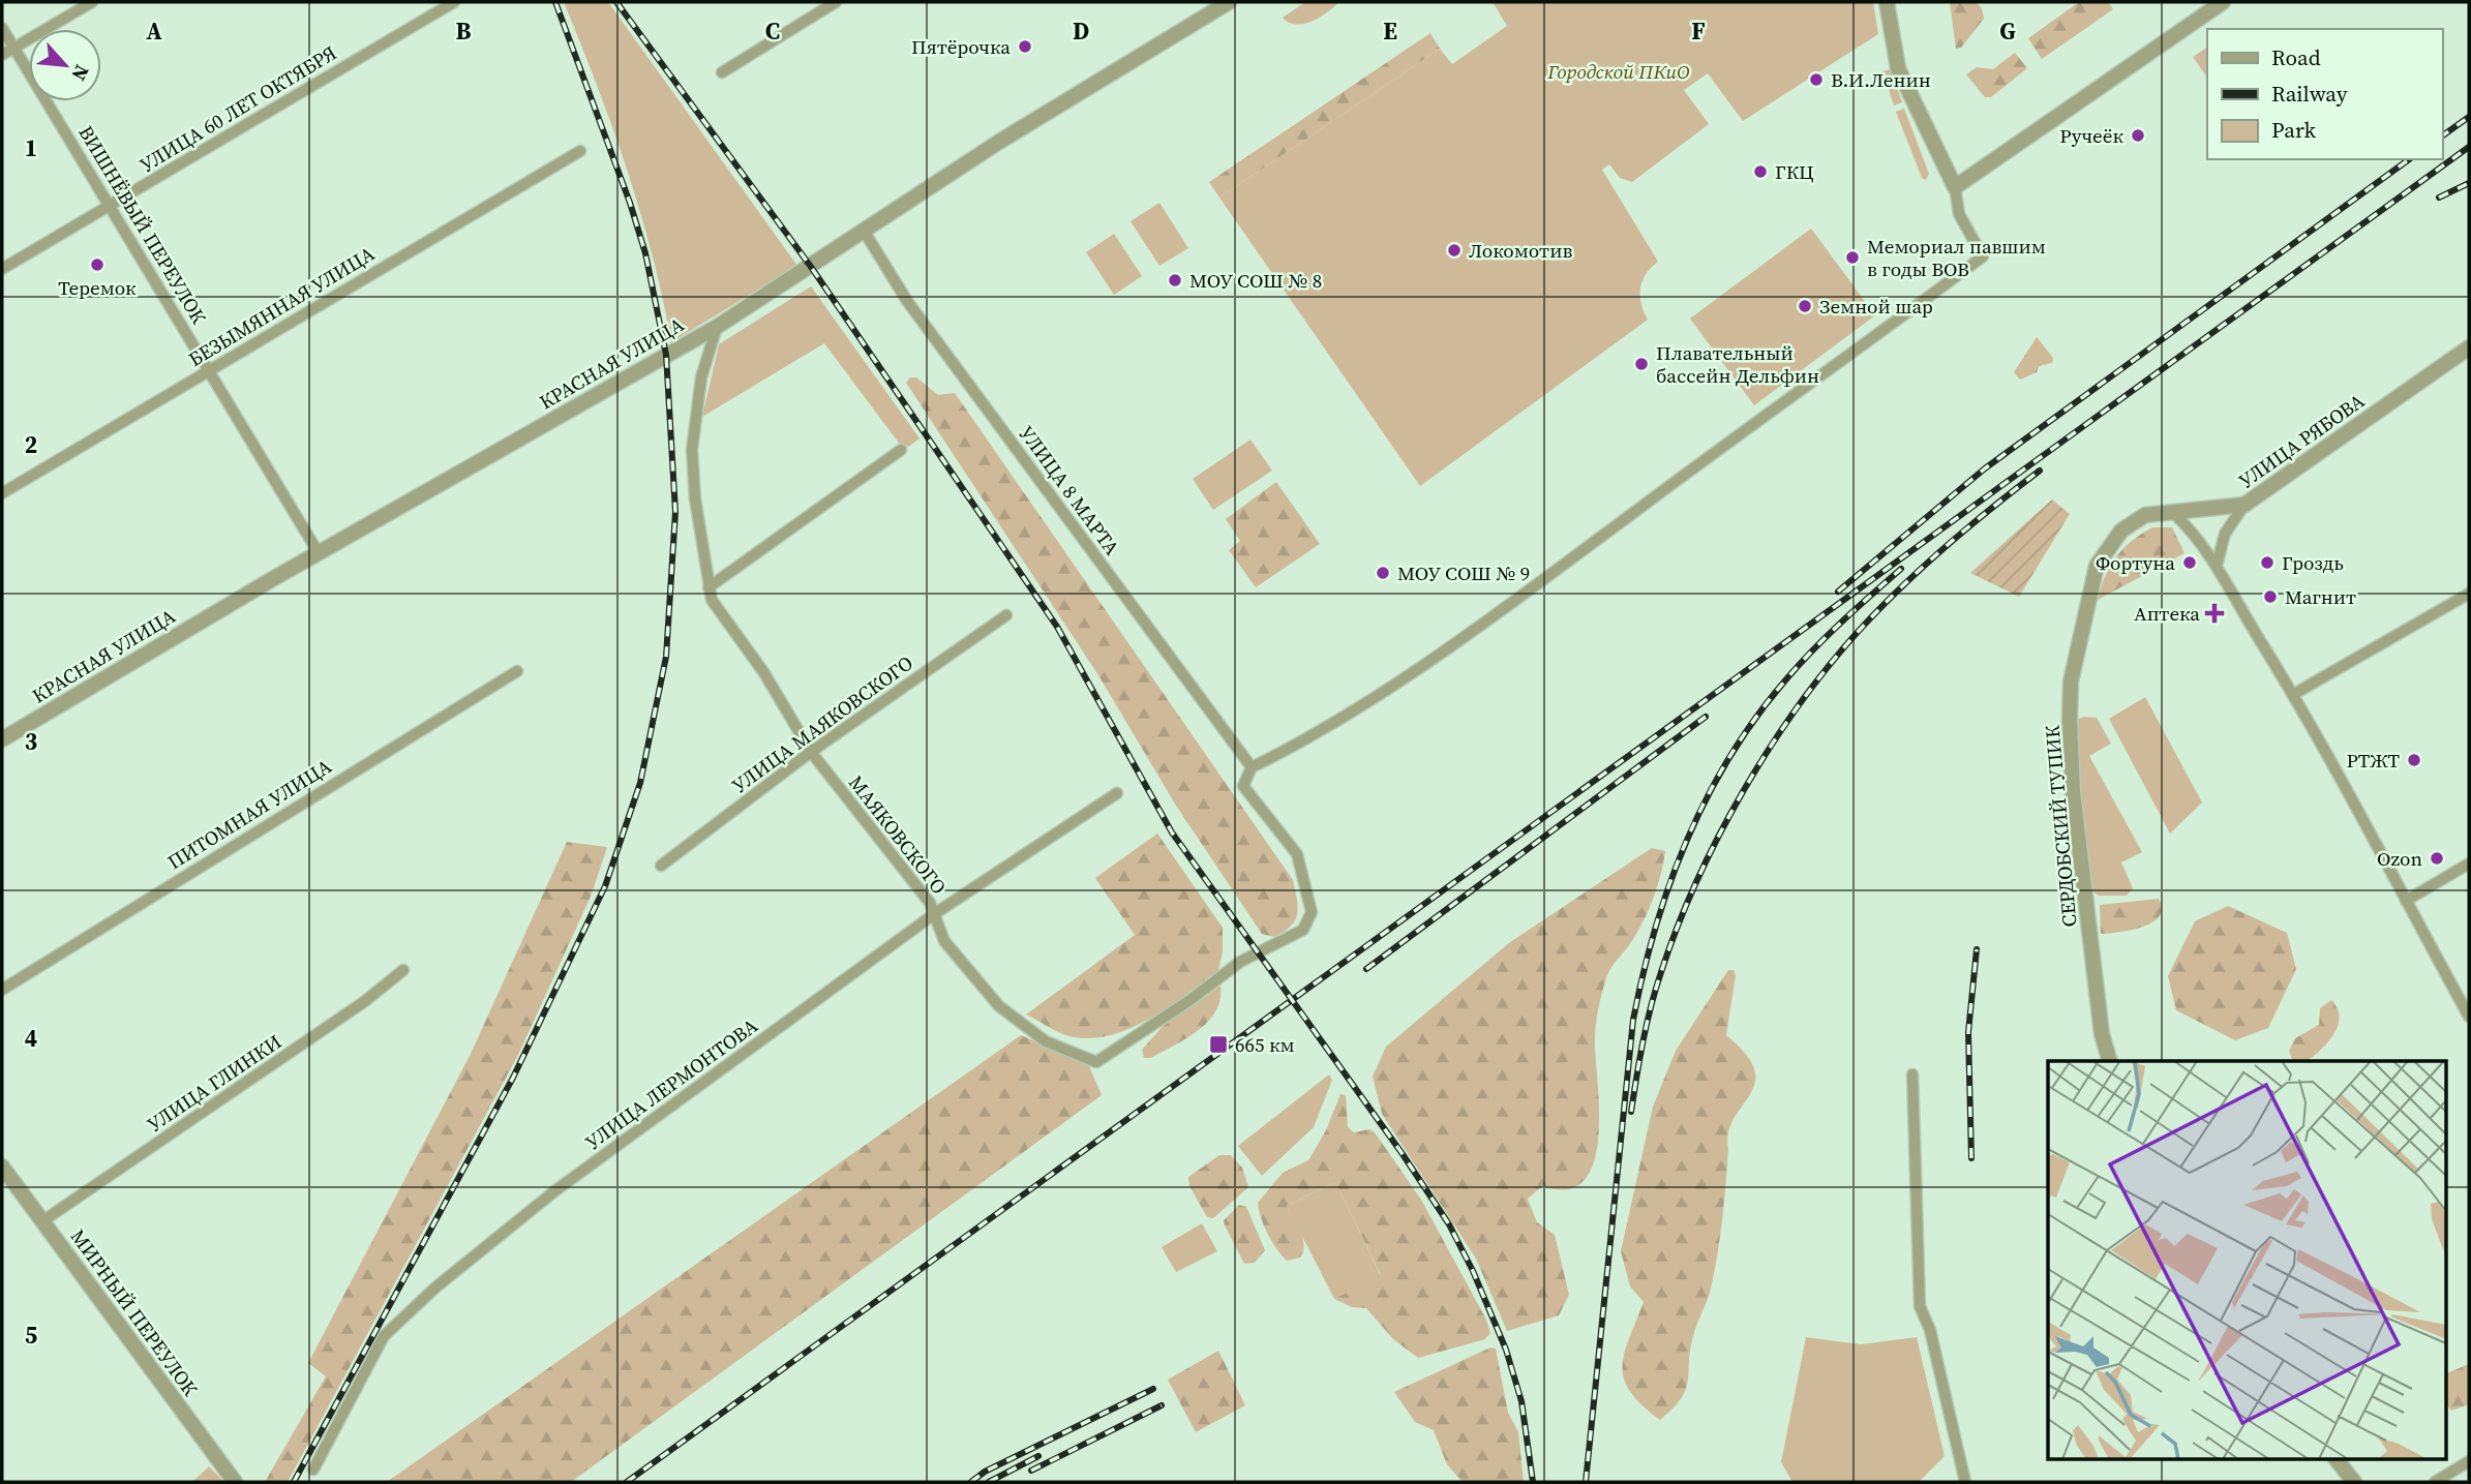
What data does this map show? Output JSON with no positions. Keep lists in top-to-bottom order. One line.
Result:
{"streets":{"street":["УЛИЦА 60 ЛЕТ ОКТЯБРЯ","ВИШНЁВЫЙ ПЕРЕУЛОК","БЕЗЫМЯННАЯ УЛИЦА","КРАСНАЯ УЛИЦА","УЛИЦА РЯБОВА","УЛИЦА 8 МАРТА","УЛИЦА МАЯКОВСКОГО","ПИТОМНАЯ УЛИЦА","СЕРДОБСКИЙ ТУПИК","МАЯКОВСКОГО","УЛИЦА ГЛИНКИ","УЛИЦА ЛЕРМОНТОВА","МИРНЫЙ ПЕРЕУЛОК"]},"crossings":[["УЛИЦА 60 ЛЕТ ОКТЯБРЯ","ВИШНЁВЫЙ ПЕРЕУЛОК"],["ВИШНЁВЫЙ ПЕРЕУЛОК","БЕЗЫМЯННАЯ УЛИЦА"],["ВИШНЁВЫЙ ПЕРЕУЛОК","КРАСНАЯ УЛИЦА"],["КРАСНАЯ УЛИЦА","УЛИЦА 8 МАРТА"],["КРАСНАЯ УЛИЦА","МАЯКОВСКОГО"],["УЛИЦА РЯБОВА","СЕРДОБСКИЙ ТУПИК"],["УЛИЦА 8 МАРТА","МАЯКОВСКОГО"],["УЛИЦА МАЯКОВСКОГО","МАЯКОВСКОГО"],["МАЯКОВСКОГО","УЛИЦА ЛЕРМОНТОВА"],["УЛИЦА ГЛИНКИ","МИРНЫЙ ПЕРЕУЛОК"]],"parks":["Городской ПКиО"],"places":{"other":["Пятёрочка","В.И.Ленин","Ручеёк","ГКЦ","Локомотив","Мемориал павшим в годы ВОВ","Теремок","МОУ СОШ № 8","Земной шар","Плавательный бассейн Дельфин","Фортуна","Гроздь","МОУ СОШ № 9","Магнит","РТЖТ","Ozon"],"health":["Аптека"],"transit":["665 км"]},"legend":["Road","Railway","Park"],"north":"bottom right","grid":{"columns":["A","B","C","D","E","F","G"],"rows":["1","2","3","4","5"]}}
